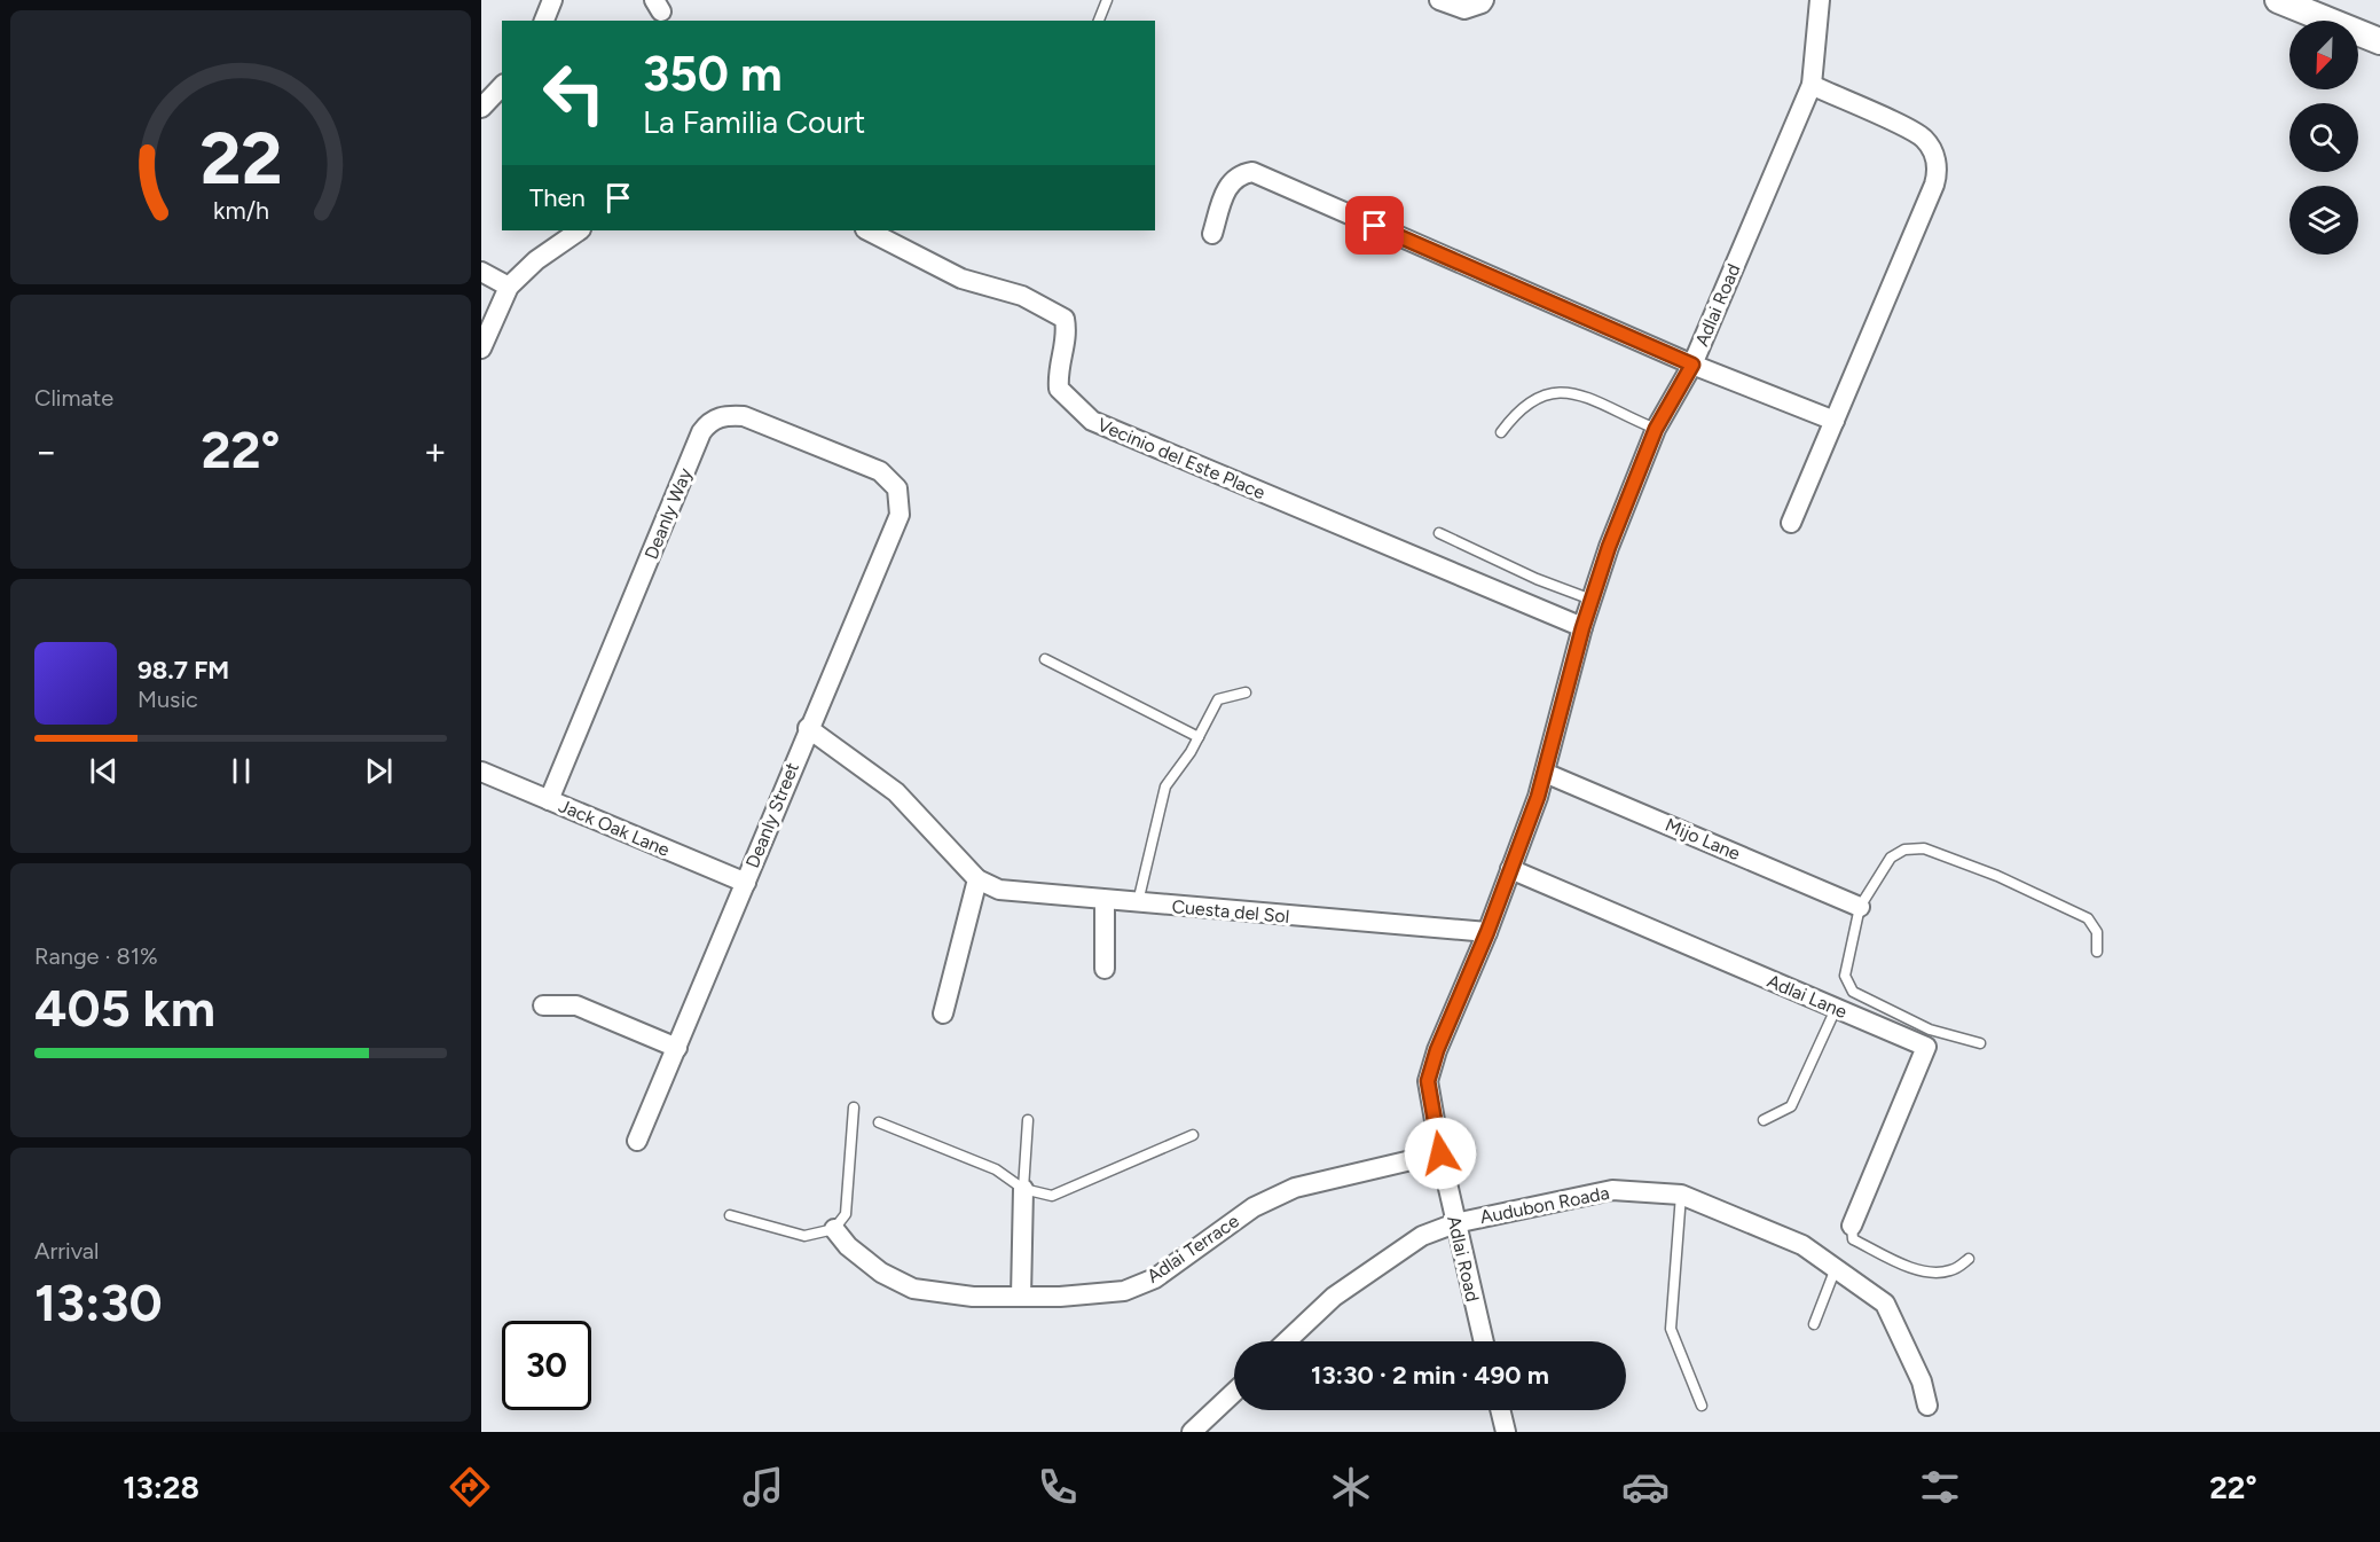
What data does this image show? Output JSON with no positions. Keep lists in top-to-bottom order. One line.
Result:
{"streets":{"street":["Adlai Road","Vecinio del Este Place","Deanly Way","Deanly Street","Jack Oak Lane","Mijo Lane","Cuesta del Sol","Adlai Lane","Audubon Roada","Adlai Terrace"]},"crossings":[["Adlai Road","Vecinio del Este Place"],["Adlai Road","Mijo Lane"],["Adlai Road","Cuesta del Sol"],["Adlai Road","Adlai Lane"],["Adlai Road","Audubon Roada"],["Adlai Road","Adlai Terrace"],["Deanly Way","Deanly Street"],["Deanly Way","Jack Oak Lane"],["Deanly Street","Jack Oak Lane"],["Deanly Street","Cuesta del Sol"]],"north":"bottom left","page":{"turn":["350 m","La Familia Court"],"then":"Then","tile":["Climate",["Range · 81%","405 km"],["Arrival","13:30"]],"heat":["−","22°","+"],"song":["98.7 FM","Music"],"limit":"30","trip":"13:30 · 2 min · 490 m","tabs":["13:28","22°"],"gauge":["22","km/h"]}}
